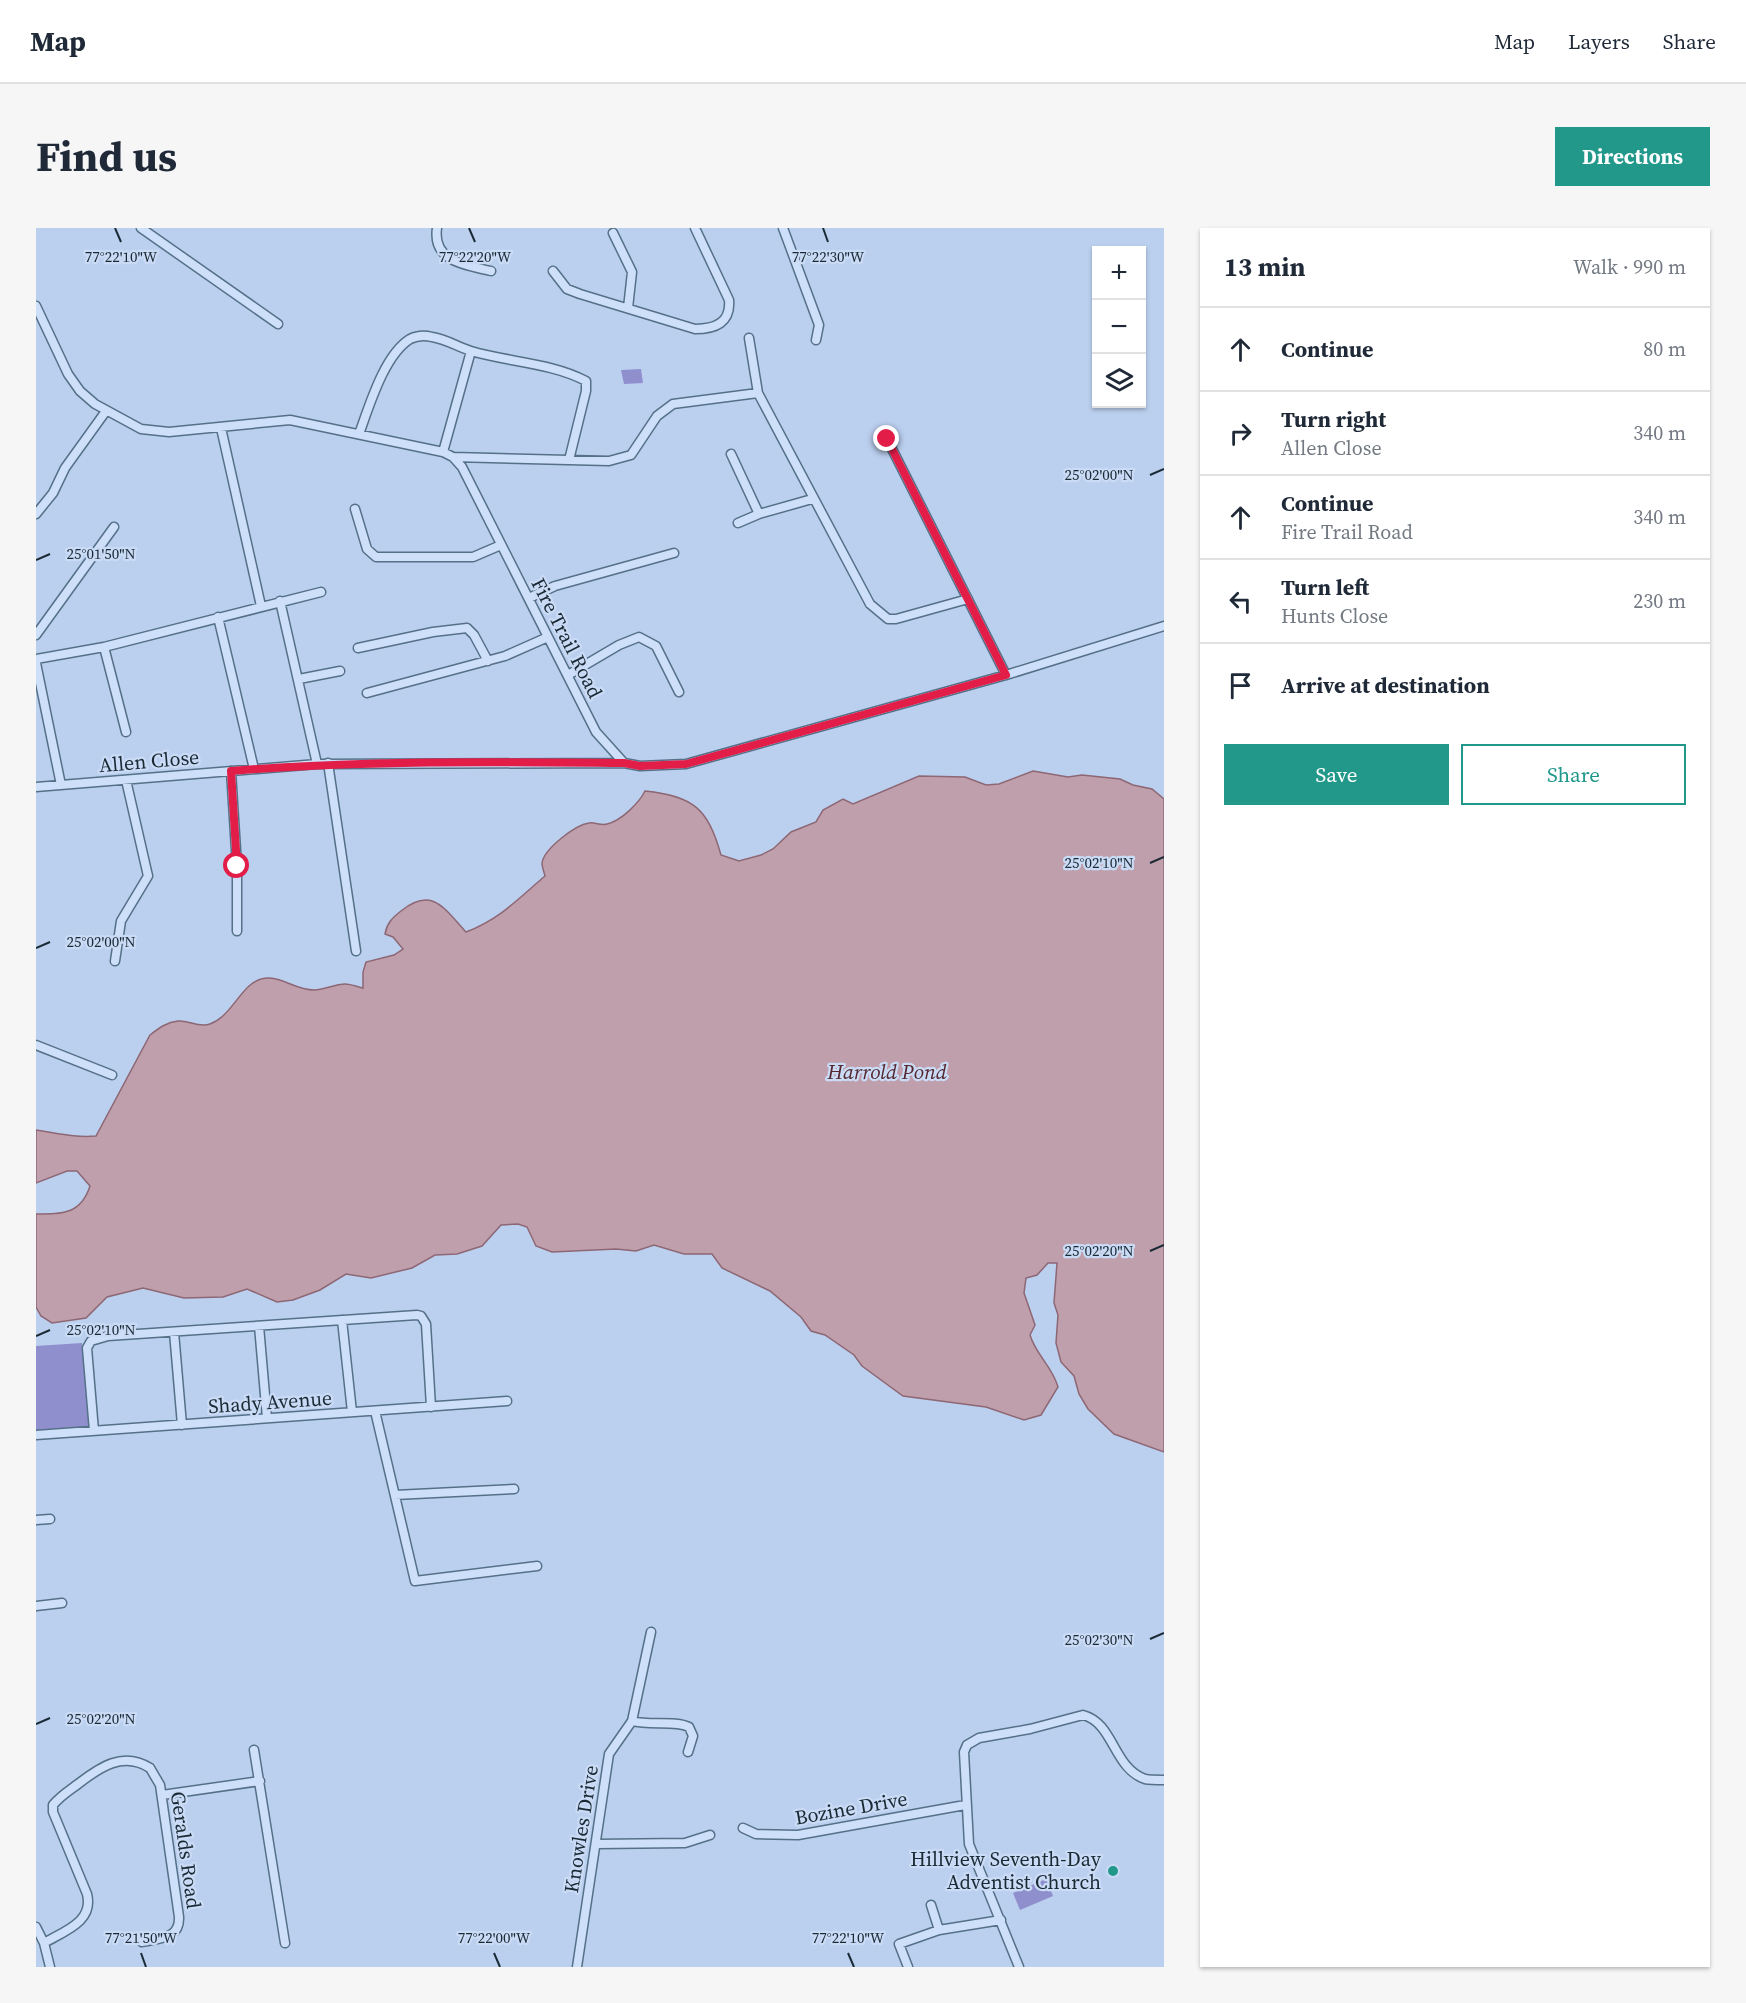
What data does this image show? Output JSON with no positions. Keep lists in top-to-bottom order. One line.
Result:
{"streets":{"street":["Fire Trail Road","Allen Close","Shady Avenue","Bozine Drive","Knowles Drive","Geralds Road"]},"crossings":[["Fire Trail Road","Allen Close"]],"water":["Harrold Pond"],"places":["Hillview Seventh-Day Adventist Church"],"page":{"header":"Map","nav":["Map","Layers","Share"],"title":"Find us","buttons":["Directions",["Save","Share"]],"heading":["13 min","Walk · 990 m"],"map_buttons":["+","−"],"list":[["Continue","80 m"],["Turn right","Allen Close","340 m"],["Continue","Fire Trail Road","340 m"],["Turn left","Hunts Close","230 m"],"Arrive at destination"]},"coordinates":["77°22'20\"W","77°22'30\"W","77°22'10\"W","25°02'00\"N","25°01'50\"N","25°02'10\"N","25°02'20\"N","25°02'30\"N","77°21'50\"W","77°22'00\"W"]}
